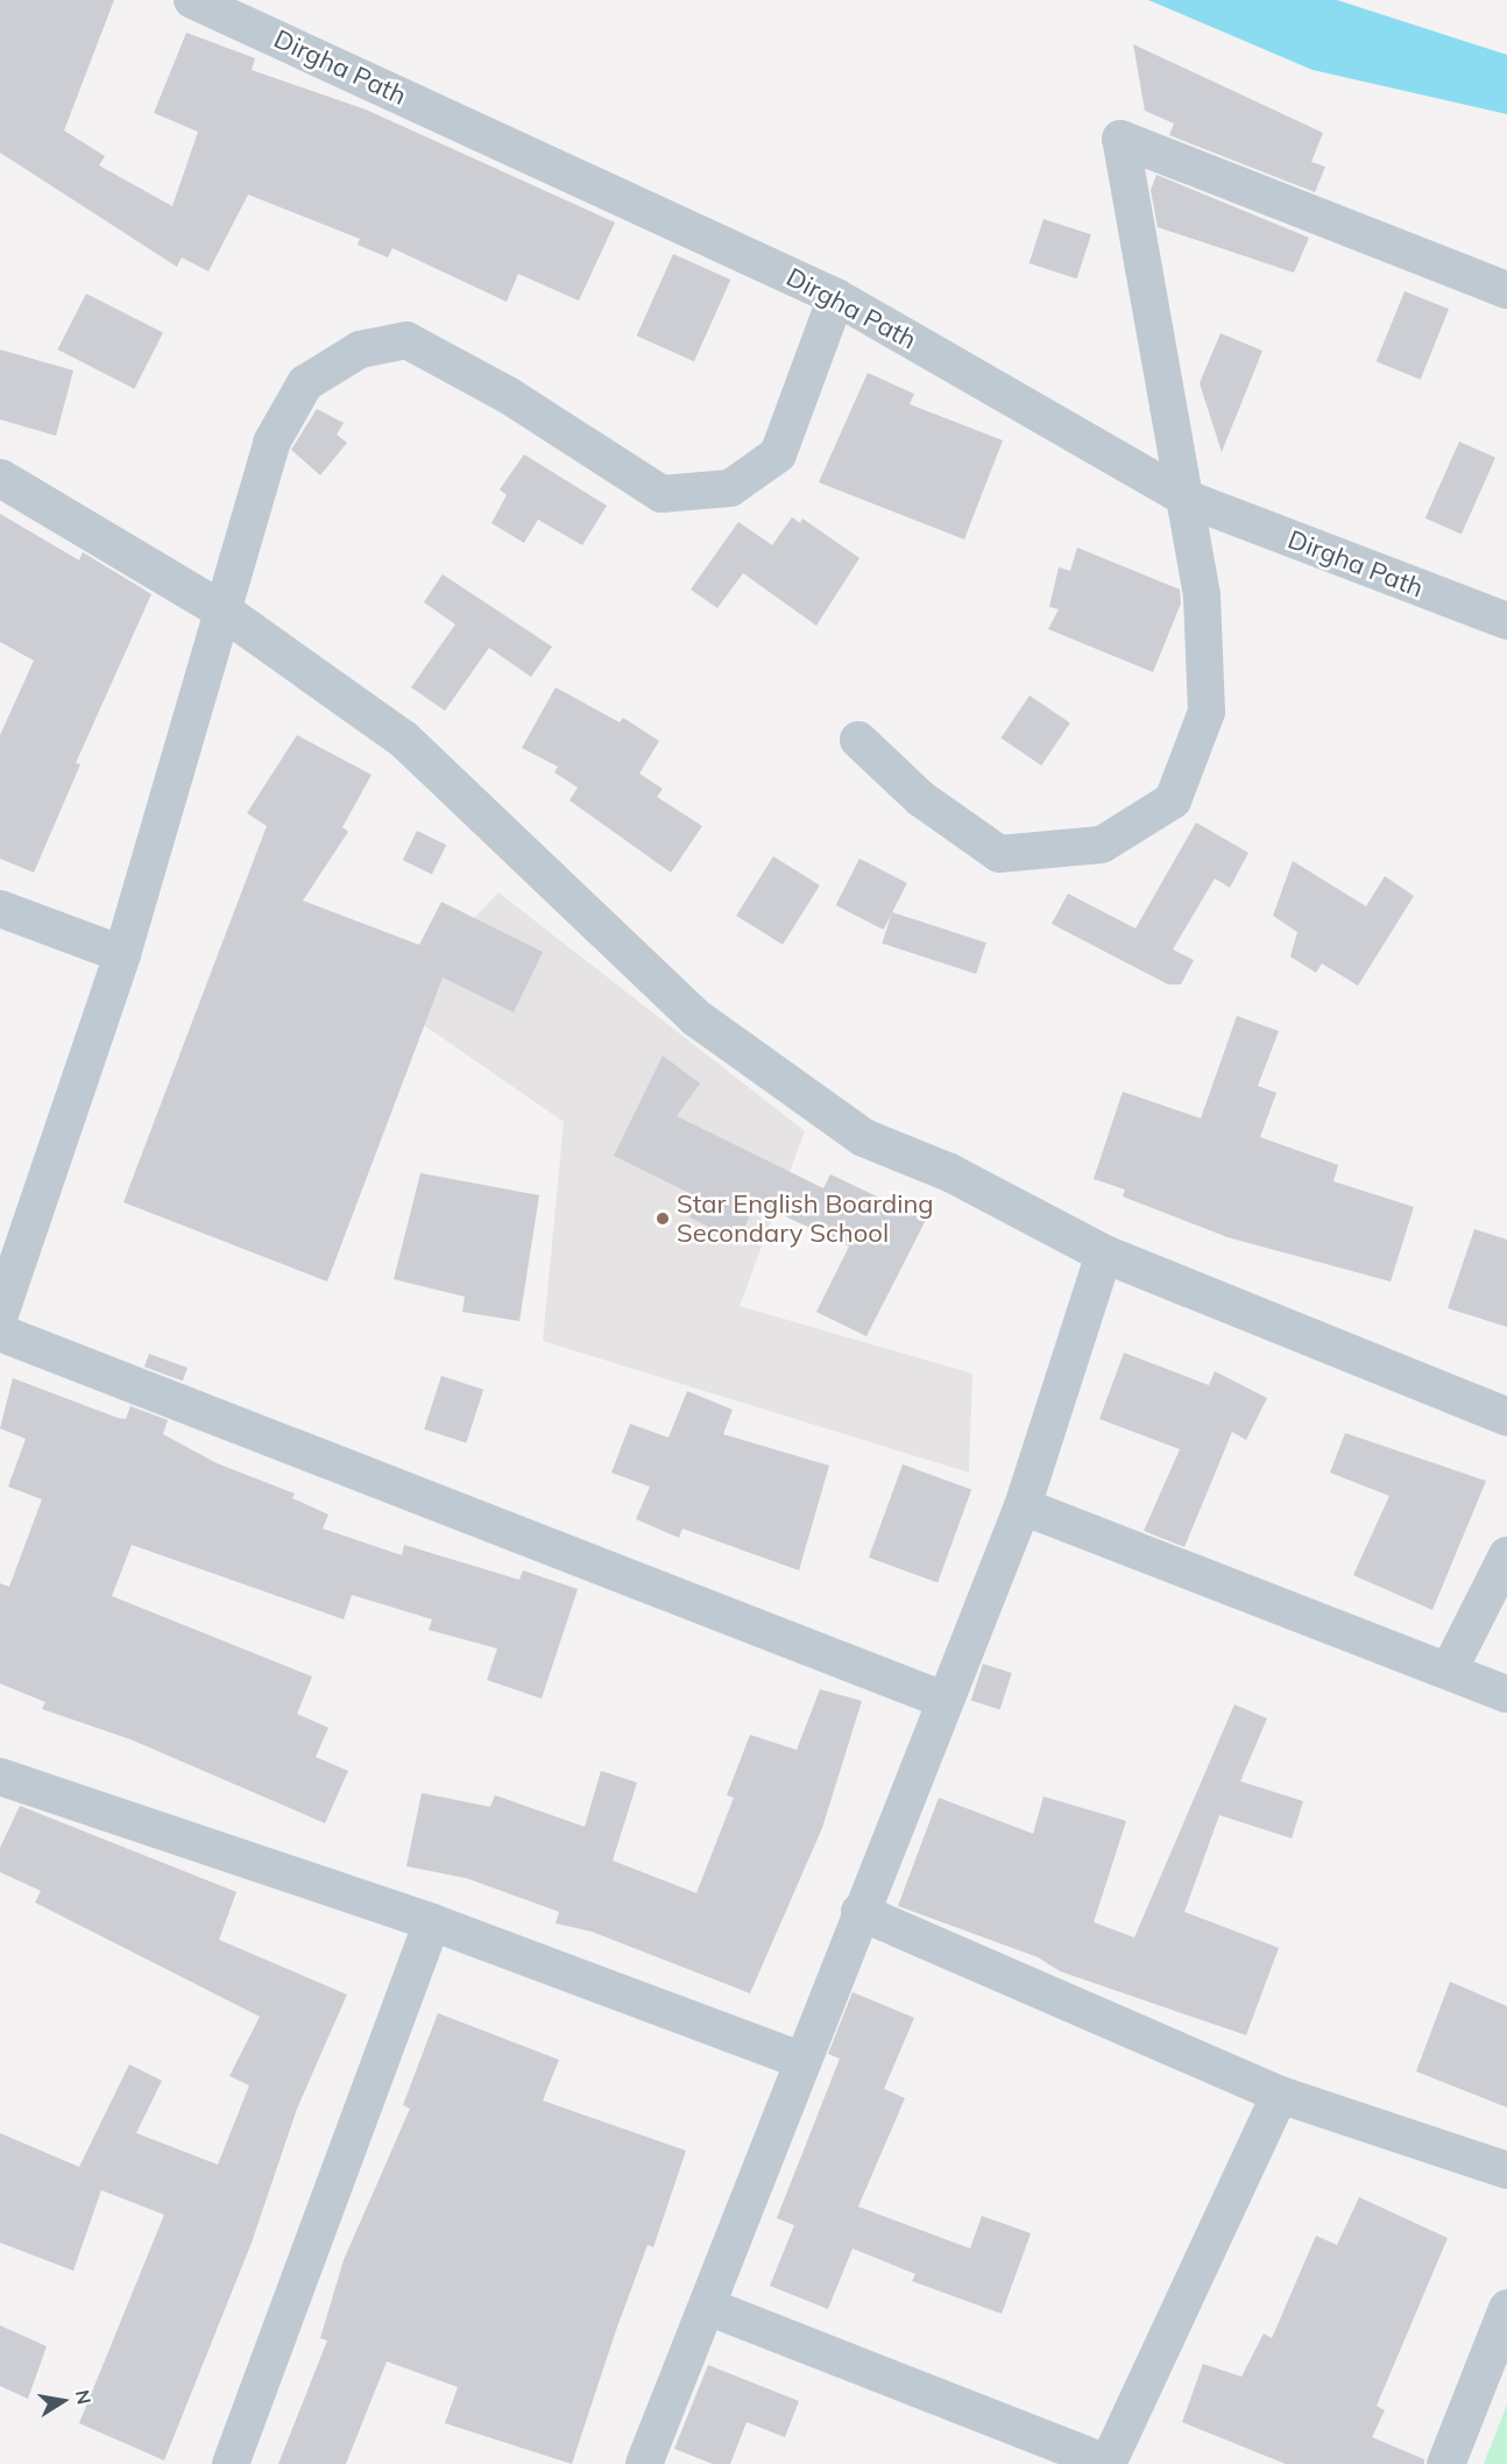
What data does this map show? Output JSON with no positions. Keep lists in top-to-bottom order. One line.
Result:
{"streets":{"street":["Dirgha Path"]},"places":["Star English Boarding Secondary School"],"north":"right"}
